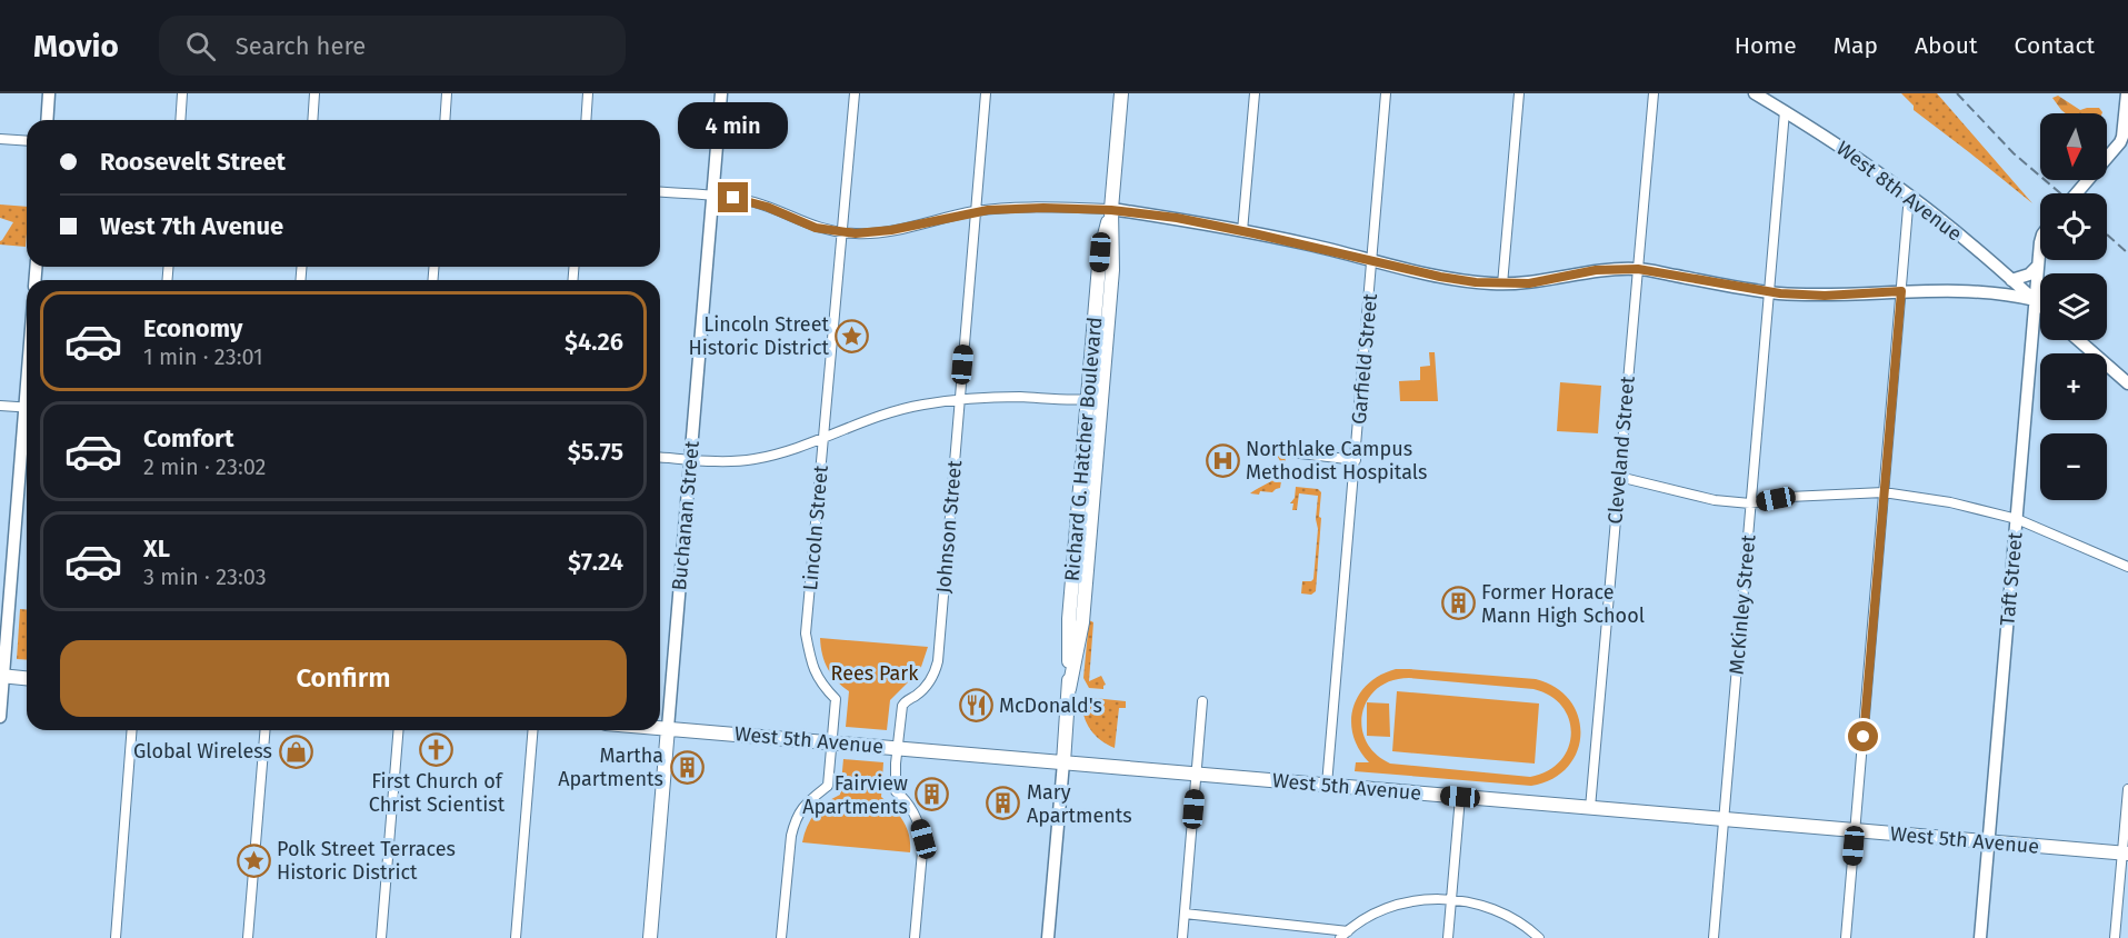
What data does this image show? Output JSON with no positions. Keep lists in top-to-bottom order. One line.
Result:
{"streets":{"main road":["Richard G. Hatcher Boulevard","Buchanan Street","West 5th Avenue"],"street":["West 8th Avenue","Garfield Street","Cleveland Street","Johnson Street","Lincoln Street","Taft Street","McKinley Street"]},"crossings":[["West 8th Avenue","Taft Street"],["West 8th Avenue","McKinley Street"],["Garfield Street","West 5th Avenue"],["Richard G. Hatcher Boulevard","West 5th Avenue"],["Cleveland Street","West 5th Avenue"],["Buchanan Street","West 5th Avenue"],["Johnson Street","West 5th Avenue"],["Lincoln Street","West 5th Avenue"],["Taft Street","West 5th Avenue"],["McKinley Street","West 5th Avenue"]],"parks":["Rees Park"],"places":{"place":["Lincoln Street Historic District","Polk Street Terraces Historic District"],"hospital":["Northlake Campus Methodist Hospitals"],"building":["Former Horace Mann High School","Martha Apartments","Fairview Apartments","Mary Apartments"],"restaurant":["McDonald's"],"church":["First Church of Christ Scientist"],"shop":["Global Wireless"]},"north":"bottom","page":{"header":"Movio","search":"Search here","nav":["Home","Map","About","Contact"],"bubble":"4 min","map_buttons":["+","−"],"banner":["Roosevelt Street","West 7th Avenue"],"list":[{"name":"Economy","note":"1 min · 23:01","value":"$4.26"},{"name":"Comfort","note":"2 min · 23:02","value":"$5.75"},{"name":"XL","note":"3 min · 23:03","value":"$7.24"}],"buttons":"Confirm"}}
